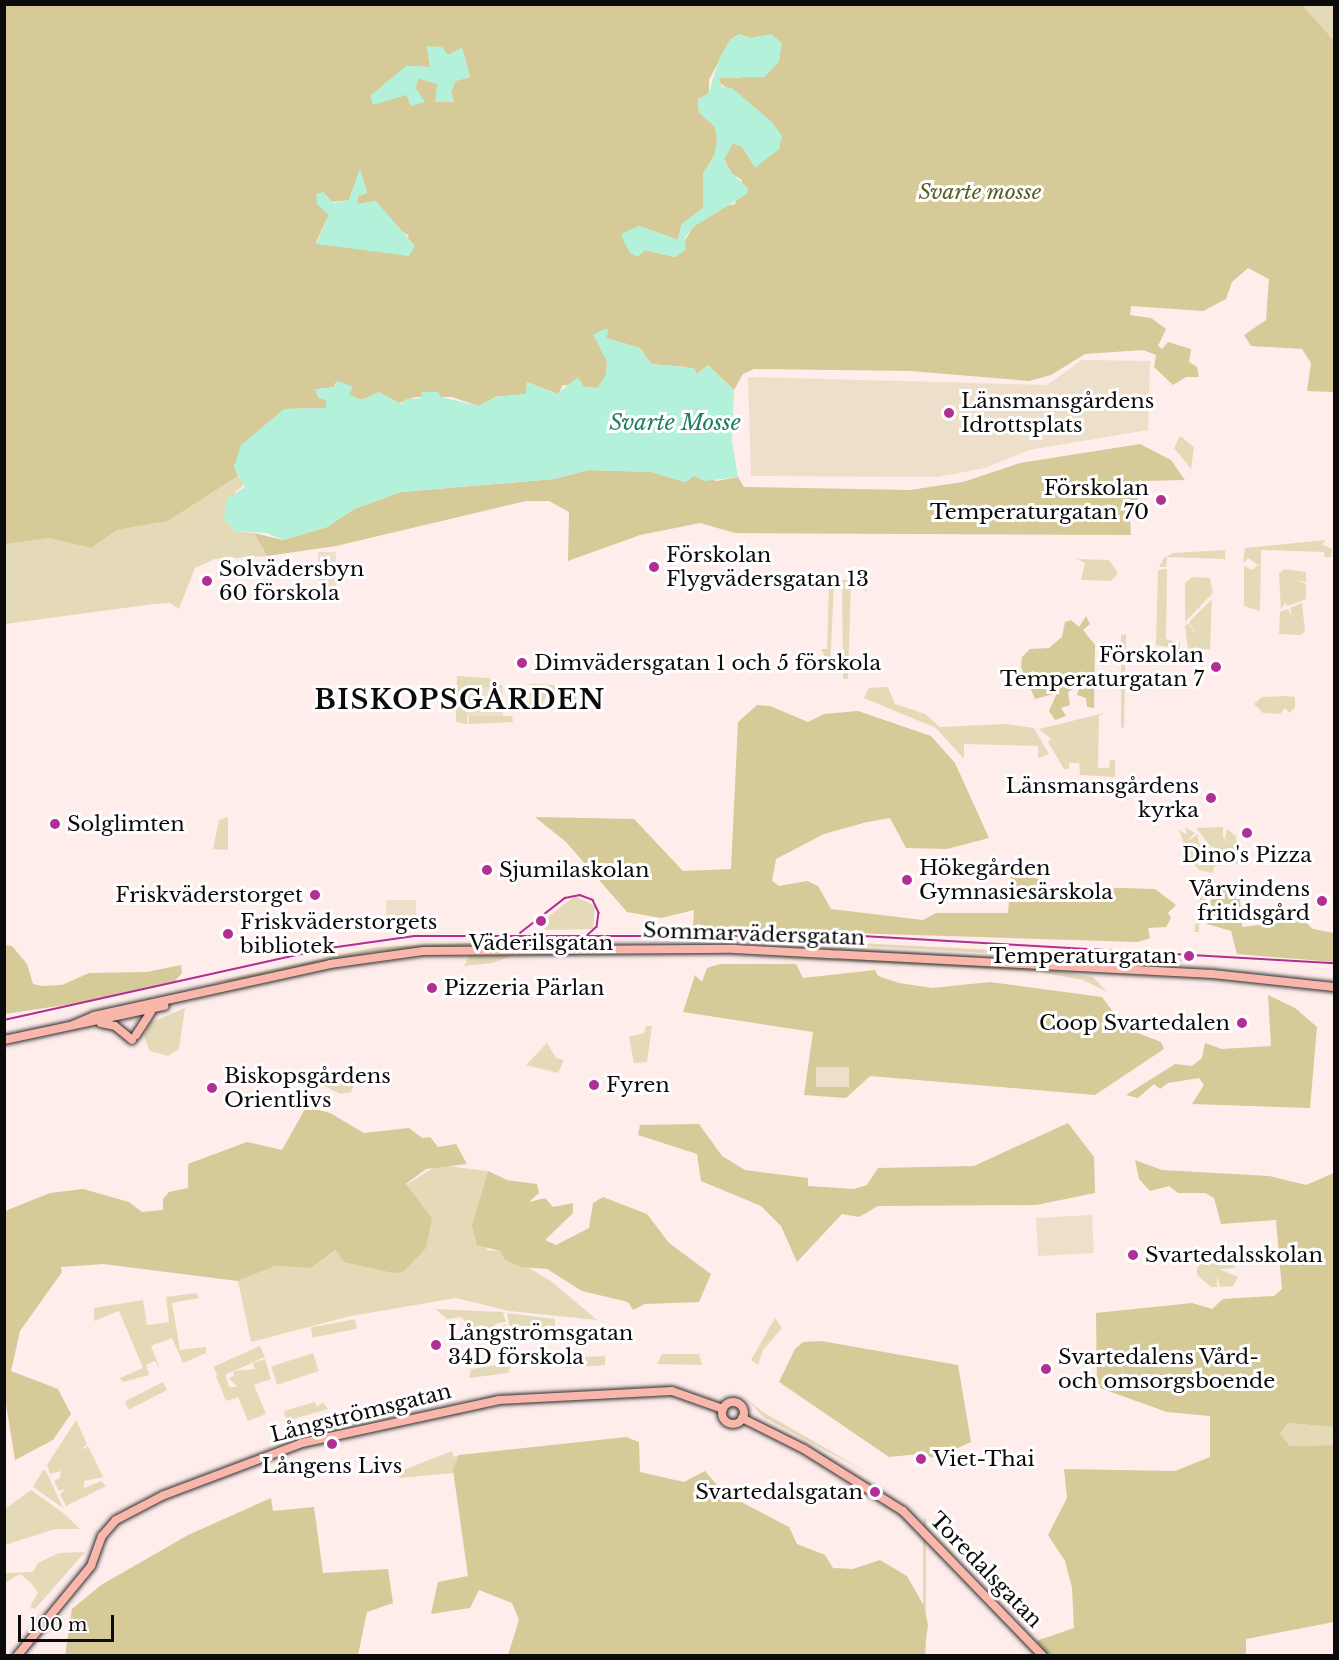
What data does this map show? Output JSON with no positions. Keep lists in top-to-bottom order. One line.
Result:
{"streets":{"street":["Sommarvädersgatan","Långströmsgatan","Toredalsgatan"]},"crossings":[["Långströmsgatan","Toredalsgatan"]],"districts":["BISKOPSGÅRDEN"],"water":["Svarte Mosse"],"parks":["Svarte mosse"],"places":["Länsmansgårdens Idrottsplats","Förskolan Temperaturgatan 70","Förskolan Flygvädersgatan 13","Solvädersbyn 60 förskola","Dimvädersgatan 1 och 5 förskola","Förskolan Temperaturgatan 7","Länsmansgårdens kyrka","Solglimten","Dino's Pizza","Sjumilaskolan","Hökegården Gymnasiesärskola","Friskväderstorget","Vårvindens fritidsgård","Väderilsgatan","Friskväderstorgets bibliotek","Temperaturgatan","Pizzeria Pärlan","Coop Svartedalen","Fyren","Biskopsgårdens Orientlivs","Svartedalsskolan","Långströmsgatan 34D förskola","Svartedalens Vård- och omsorgsboende","Långens Livs","Viet-Thai","Svartedalsgatan"],"scale_bar":"100 m"}
